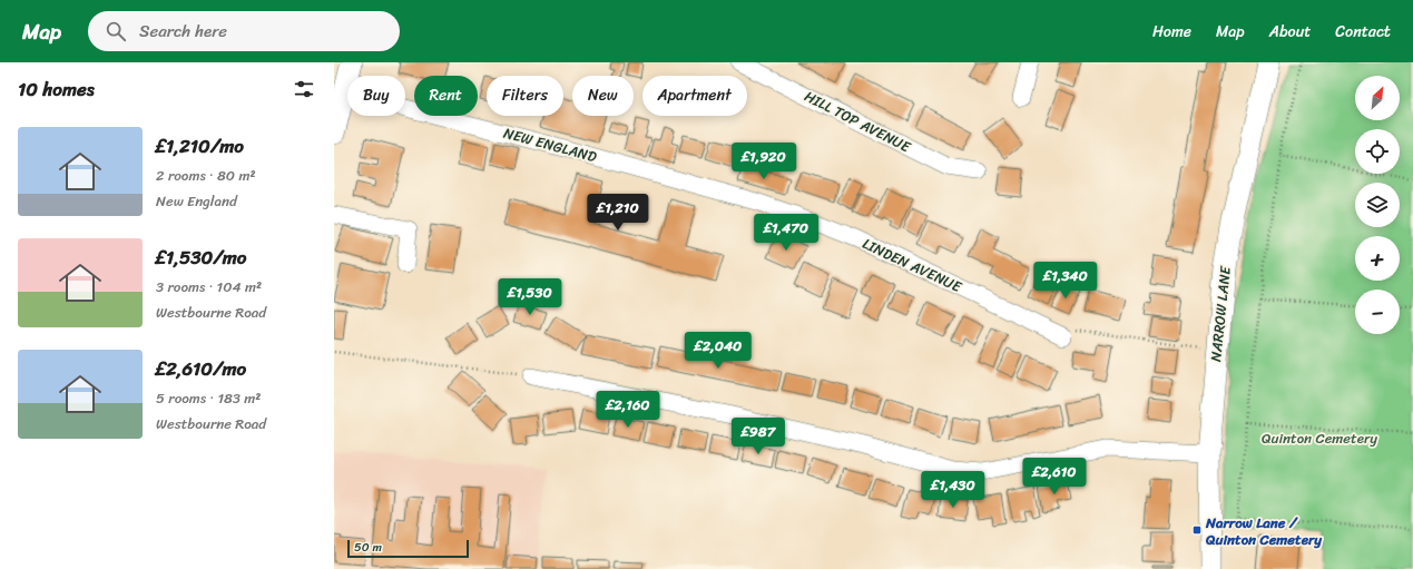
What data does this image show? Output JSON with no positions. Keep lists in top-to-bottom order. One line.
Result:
{"streets":{"main road":["NARROW LANE"],"street":["HILL TOP AVENUE","NEW ENGLAND","LINDEN AVENUE"]},"crossings":[["NEW ENGLAND","LINDEN AVENUE"]],"parks":["Quinton Cemetery"],"places":{"transit":["Narrow Lane / Quinton Cemetery"]},"scale_bar":"50 m","north":"top right","page":{"header":"Map","search":"Search here","nav":["Home","Map","About","Contact"],"heading":"10 homes","map_buttons":["+","−"],"chip":["Buy","Rent","Filters","New","Apartment"],"list":[{"name":"£1,210/mo","note":"2 rooms · 80 m² · New England"},{"name":"£1,530/mo","note":"3 rooms · 104 m² · Westbourne Road"},{"name":"£2,610/mo","note":"5 rooms · 183 m² · Westbourne Road"}],"price":["£1,920","£1,210","£1,470","£1,340","£1,530","£2,040","£2,160","£987","£2,610","£1,430"],"scale":"50 m"}}
